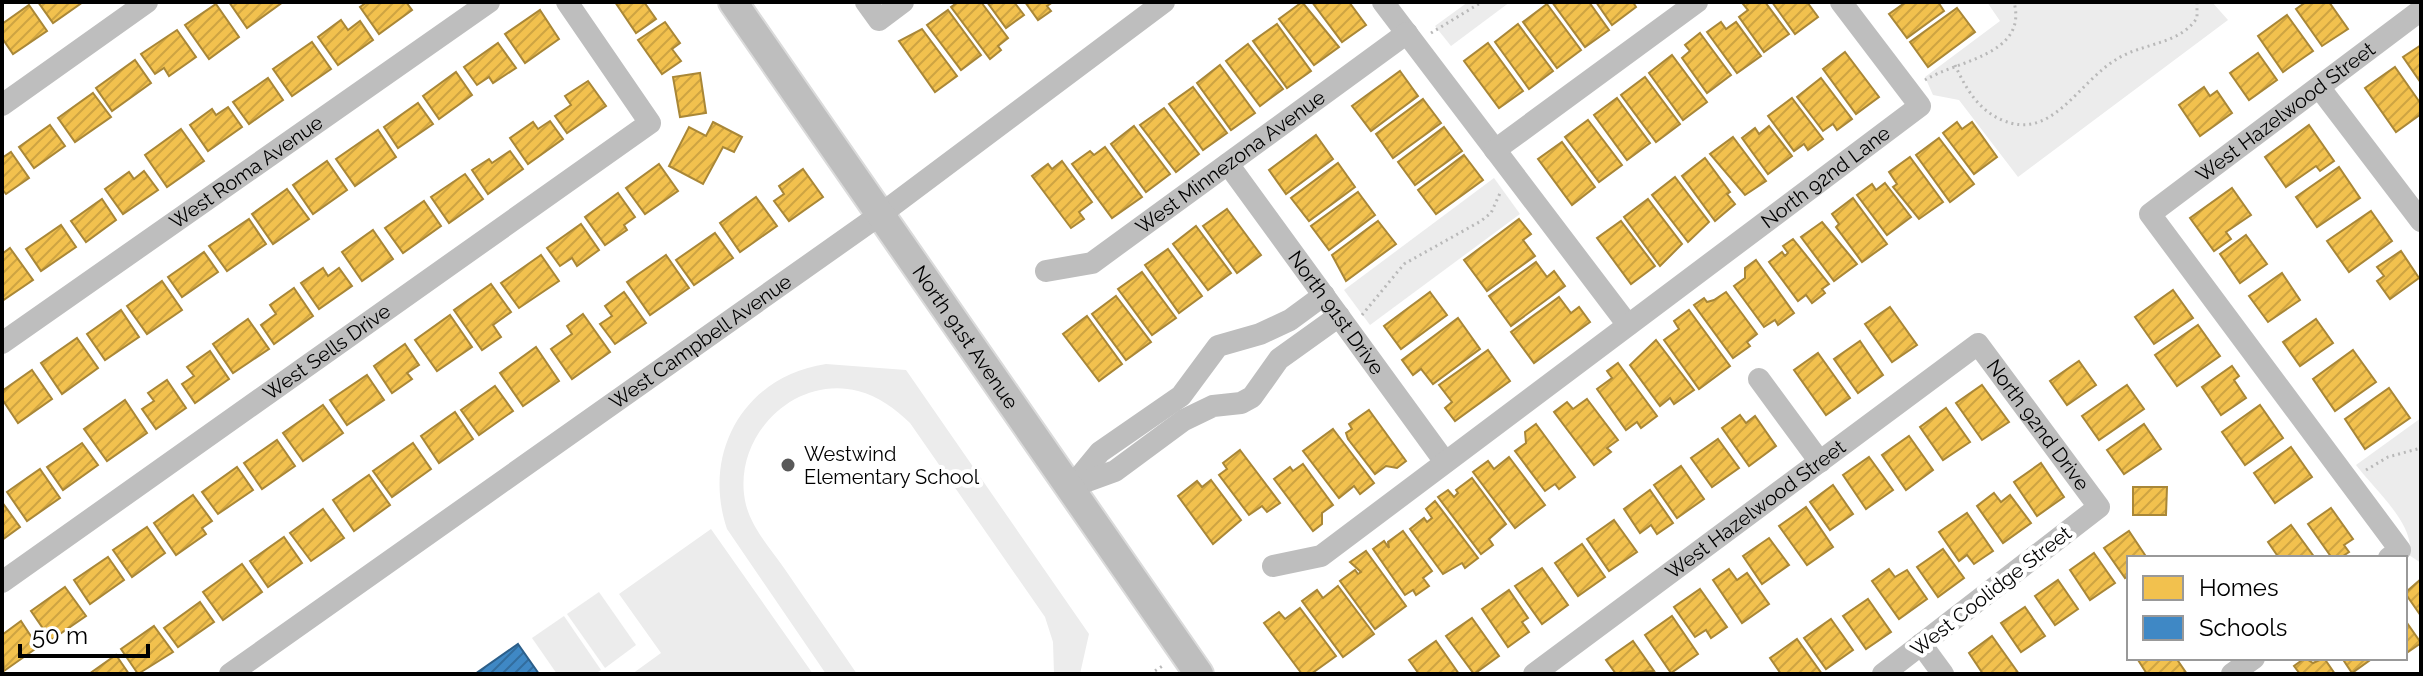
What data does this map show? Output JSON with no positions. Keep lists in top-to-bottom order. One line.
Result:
{"streets":{"main road":["North 91st Avenue"],"street":["West Hazelwood Street","West Minnezona Avenue","West Roma Avenue","North 92nd Lane","North 91st Drive","West Campbell Avenue","West Sells Drive","North 92nd Drive","West Coolidge Street"]},"crossings":[["West Hazelwood Street","North 92nd Drive"],["West Minnezona Avenue","North 91st Drive"],["North 92nd Lane","North 91st Drive"],["North 91st Avenue","West Campbell Avenue"],["North 92nd Drive","West Coolidge Street"]],"places":["Westwind Elementary School"],"legend":["Homes","Schools"],"scale_bar":"50 m"}
